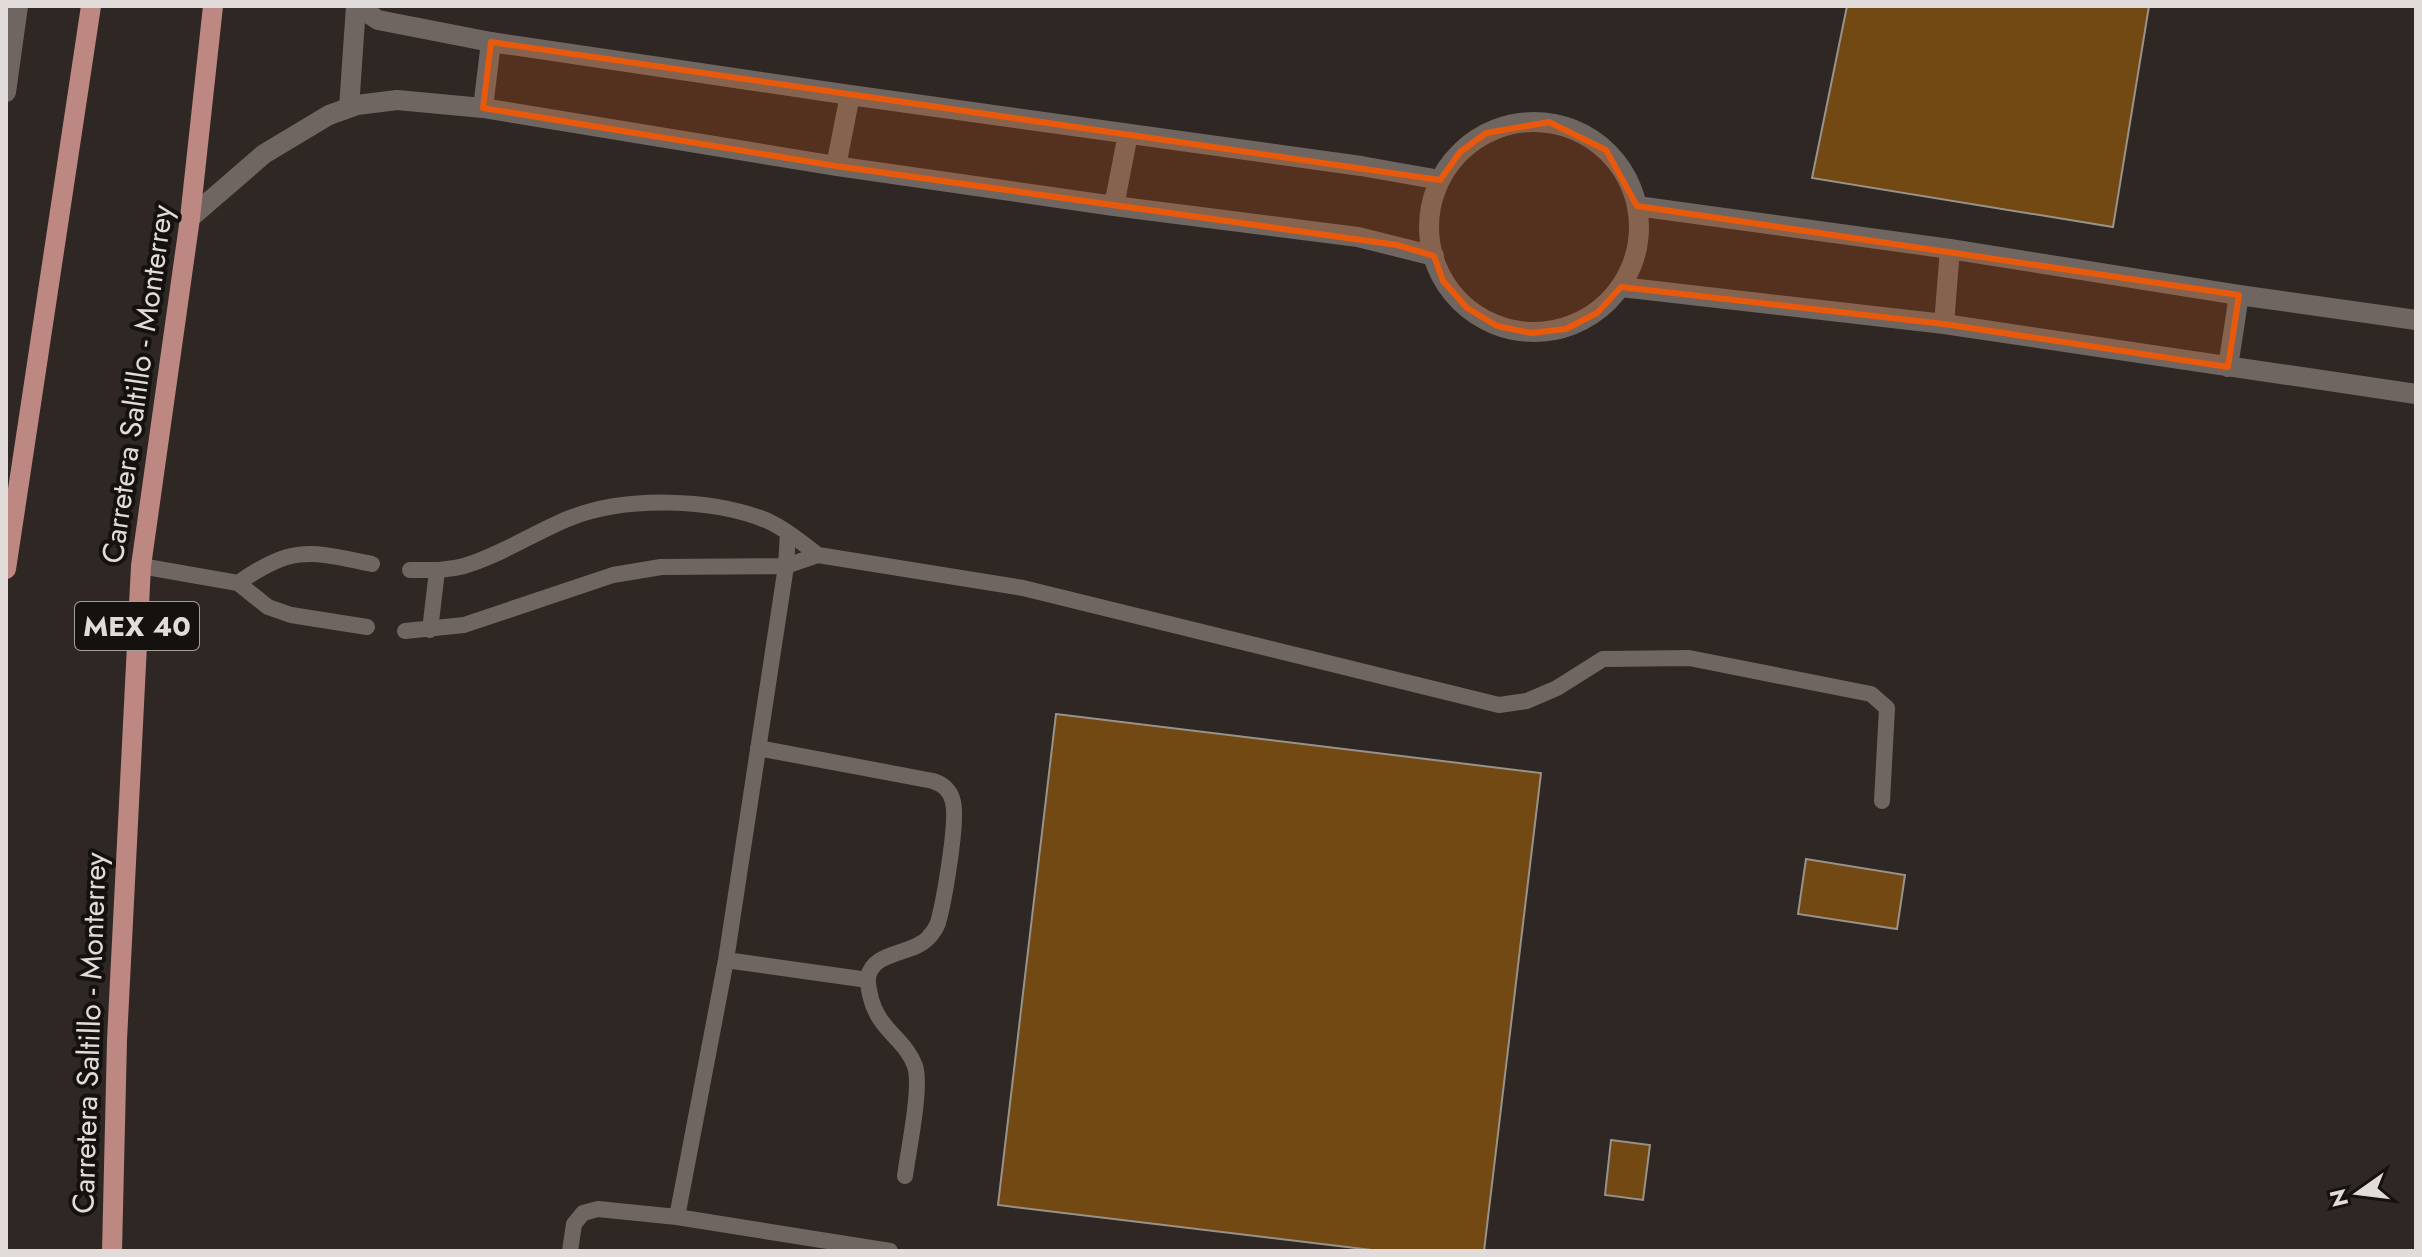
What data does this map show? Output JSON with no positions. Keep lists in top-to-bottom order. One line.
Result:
{"streets":{"main road":["Carretera Saltillo - Monterrey","MEX 40"]},"north":"left"}
